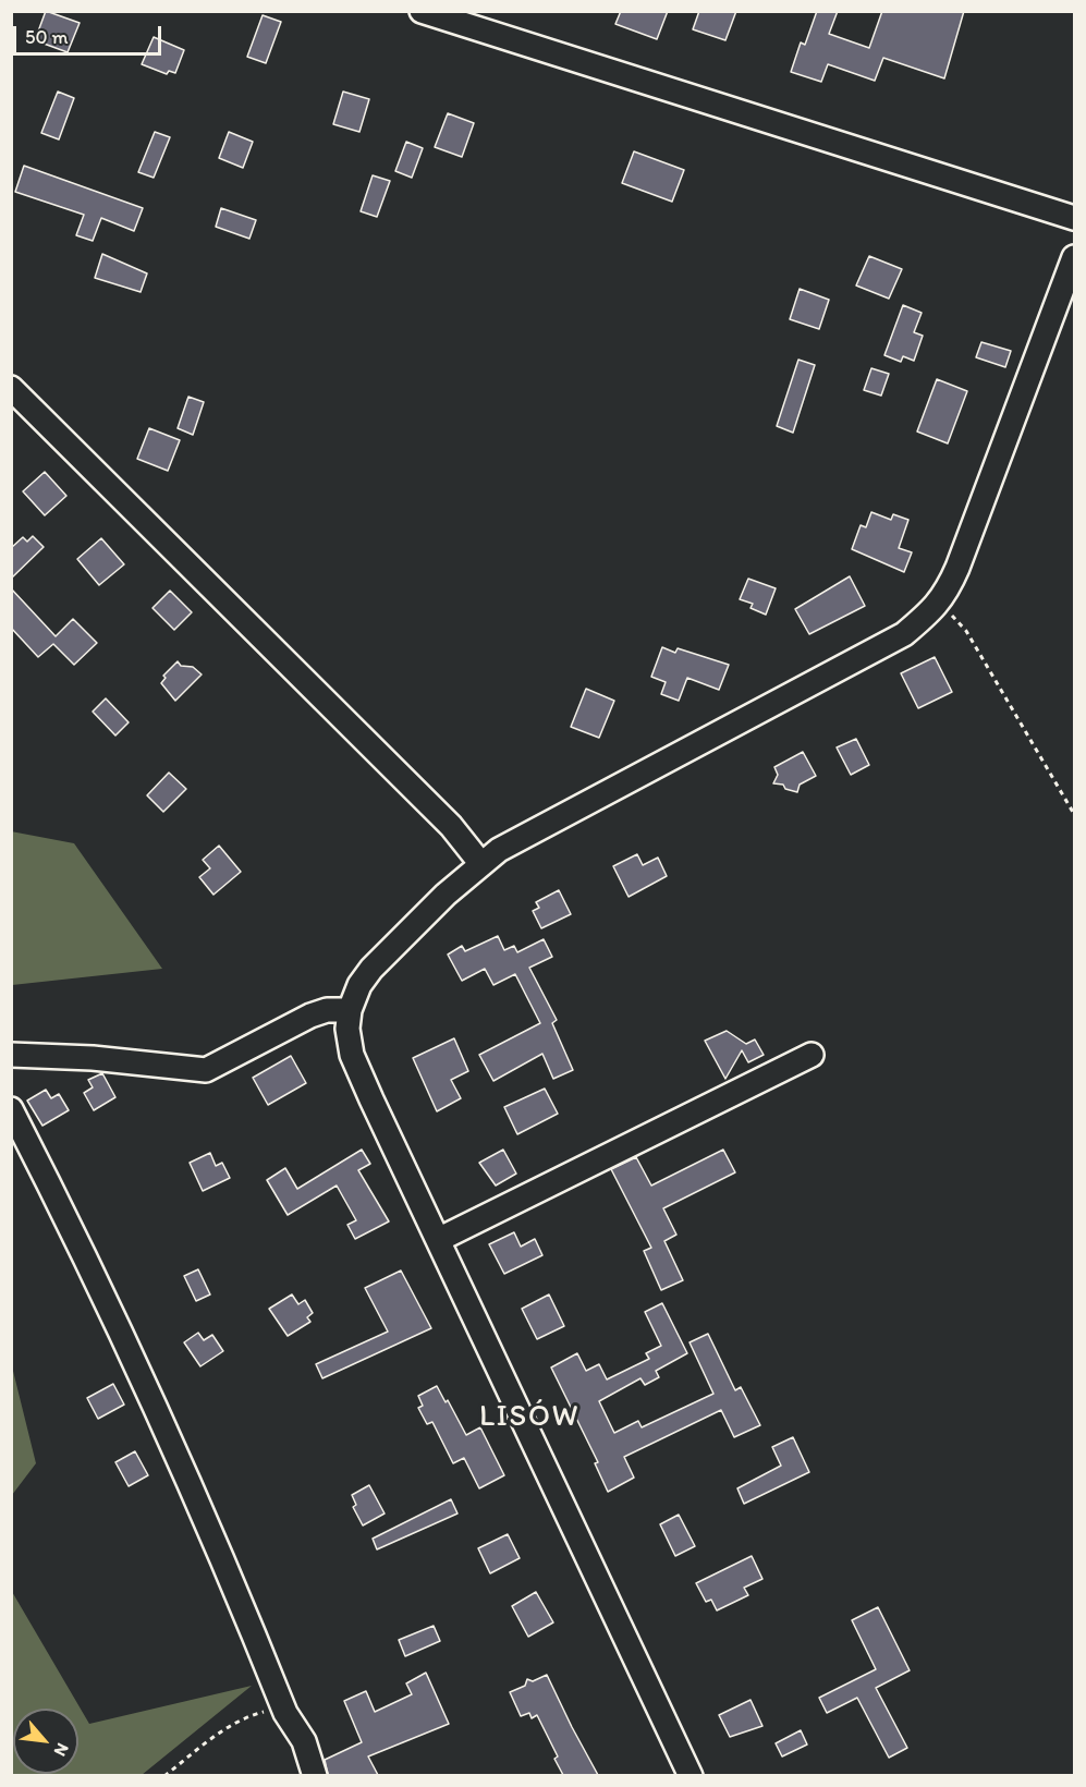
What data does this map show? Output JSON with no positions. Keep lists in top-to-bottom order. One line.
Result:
{"districts":["LISÓW"],"scale_bar":"50 m","north":"bottom right"}
